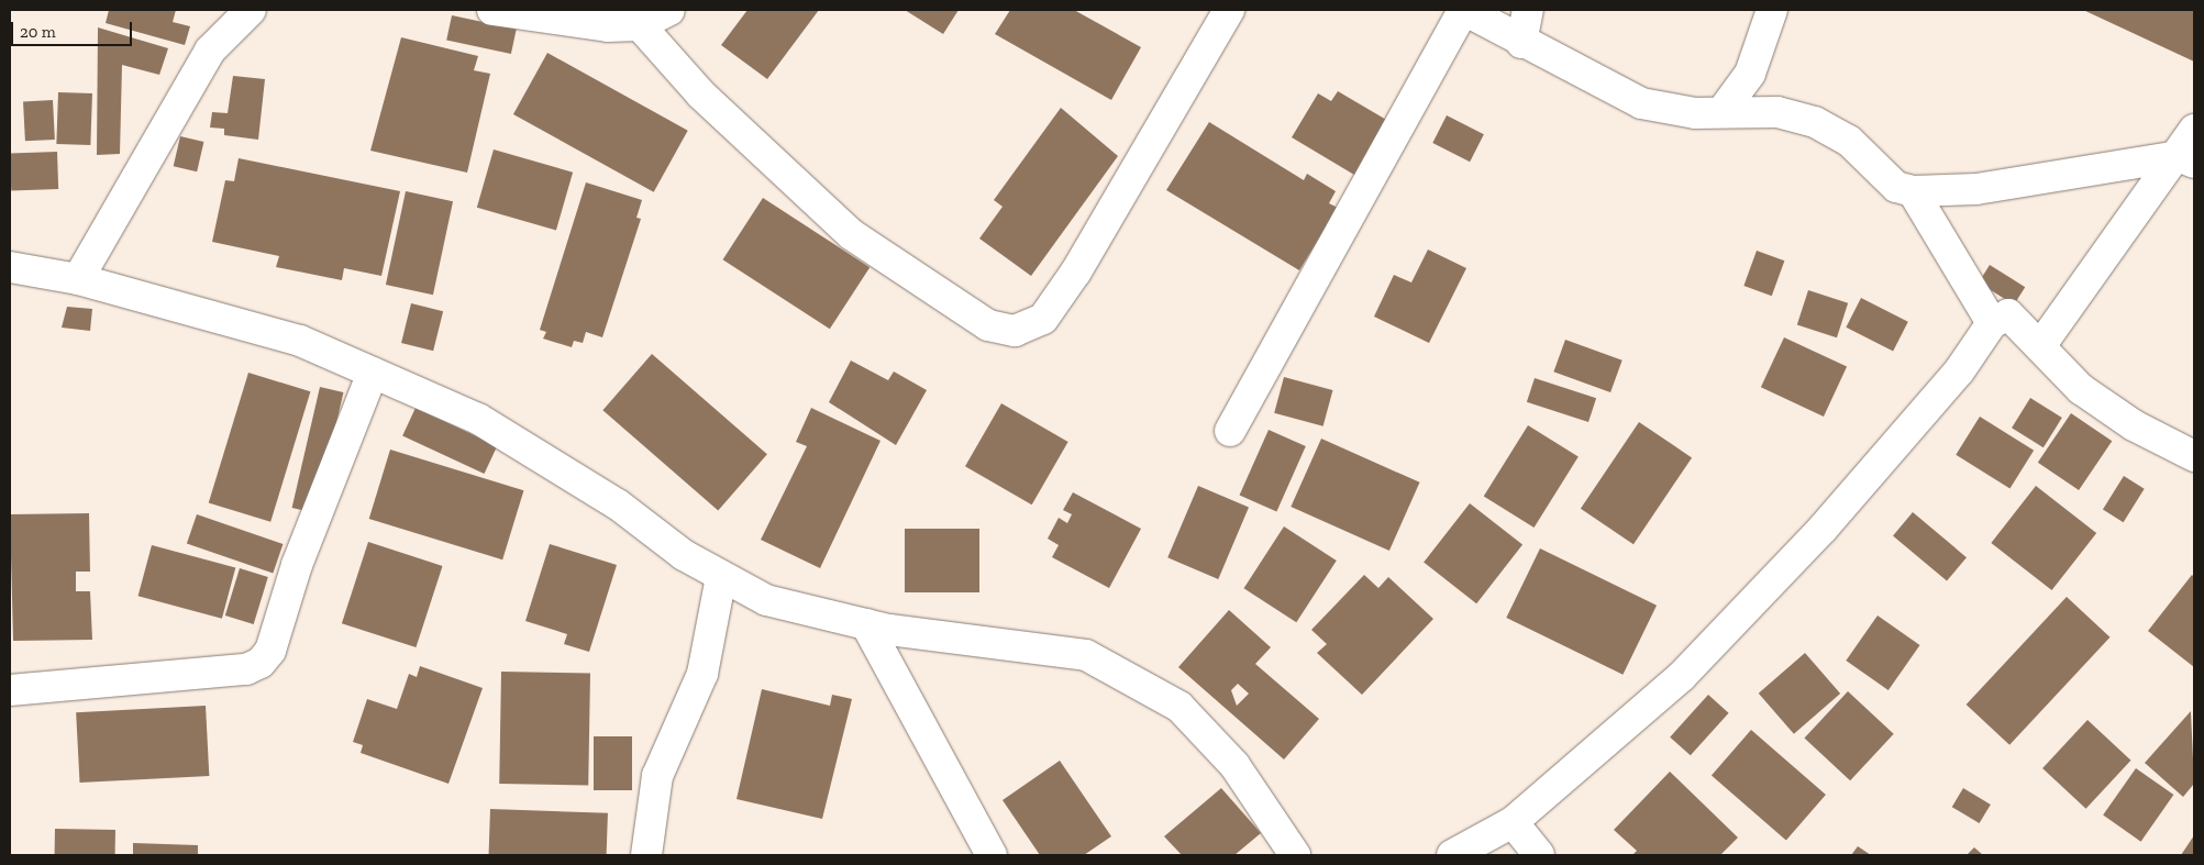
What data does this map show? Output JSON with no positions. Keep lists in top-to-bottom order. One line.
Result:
{"scale_bar":"20 m"}
